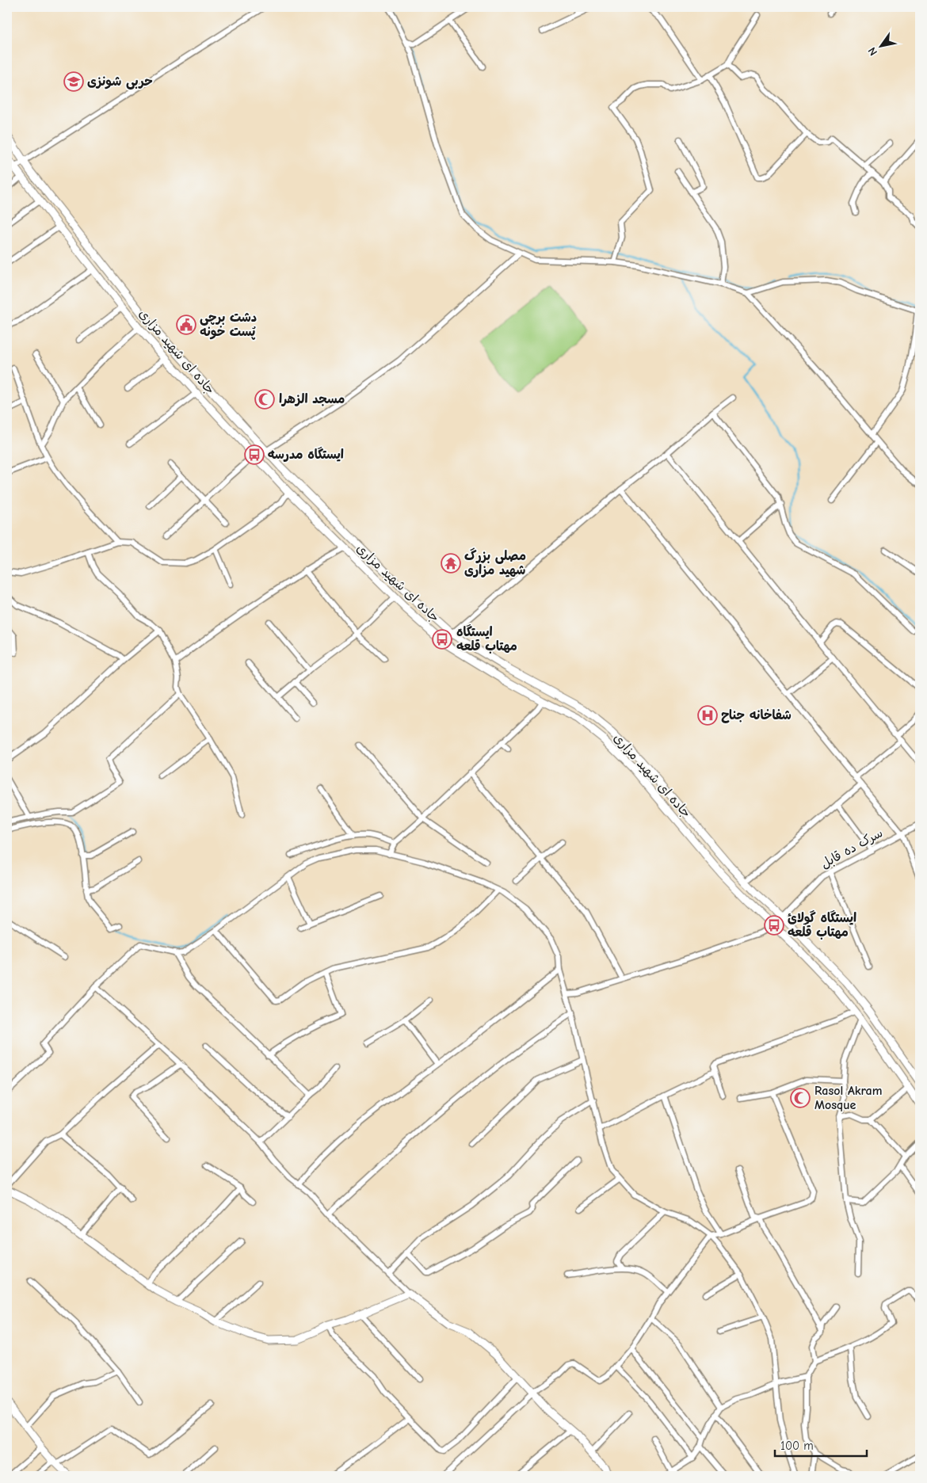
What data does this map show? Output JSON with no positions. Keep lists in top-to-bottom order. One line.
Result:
{"streets":{"main road":["جاده ای شهید مزاری"],"street":["سرک ده قابل"]},"crossings":[["جاده ای شهید مزاری","سرک ده قابل"]],"places":{"school or university":["حربی شونزی"],"public building":["دشت برچی پُست خونه"],"mosque":["مسجد الزهرا","Rasol Akram Mosque"],"bus stop":["ایستگاه مدرسه","ایستگاه مهتاب قلعه","ایستگاه گولائ مهتاب قلعه"],"temple":["مصلی بزرگ شهید مزاری"],"hospital":["شفاخانه جناح"]},"scale_bar":"100 m","north":"bottom left"}
